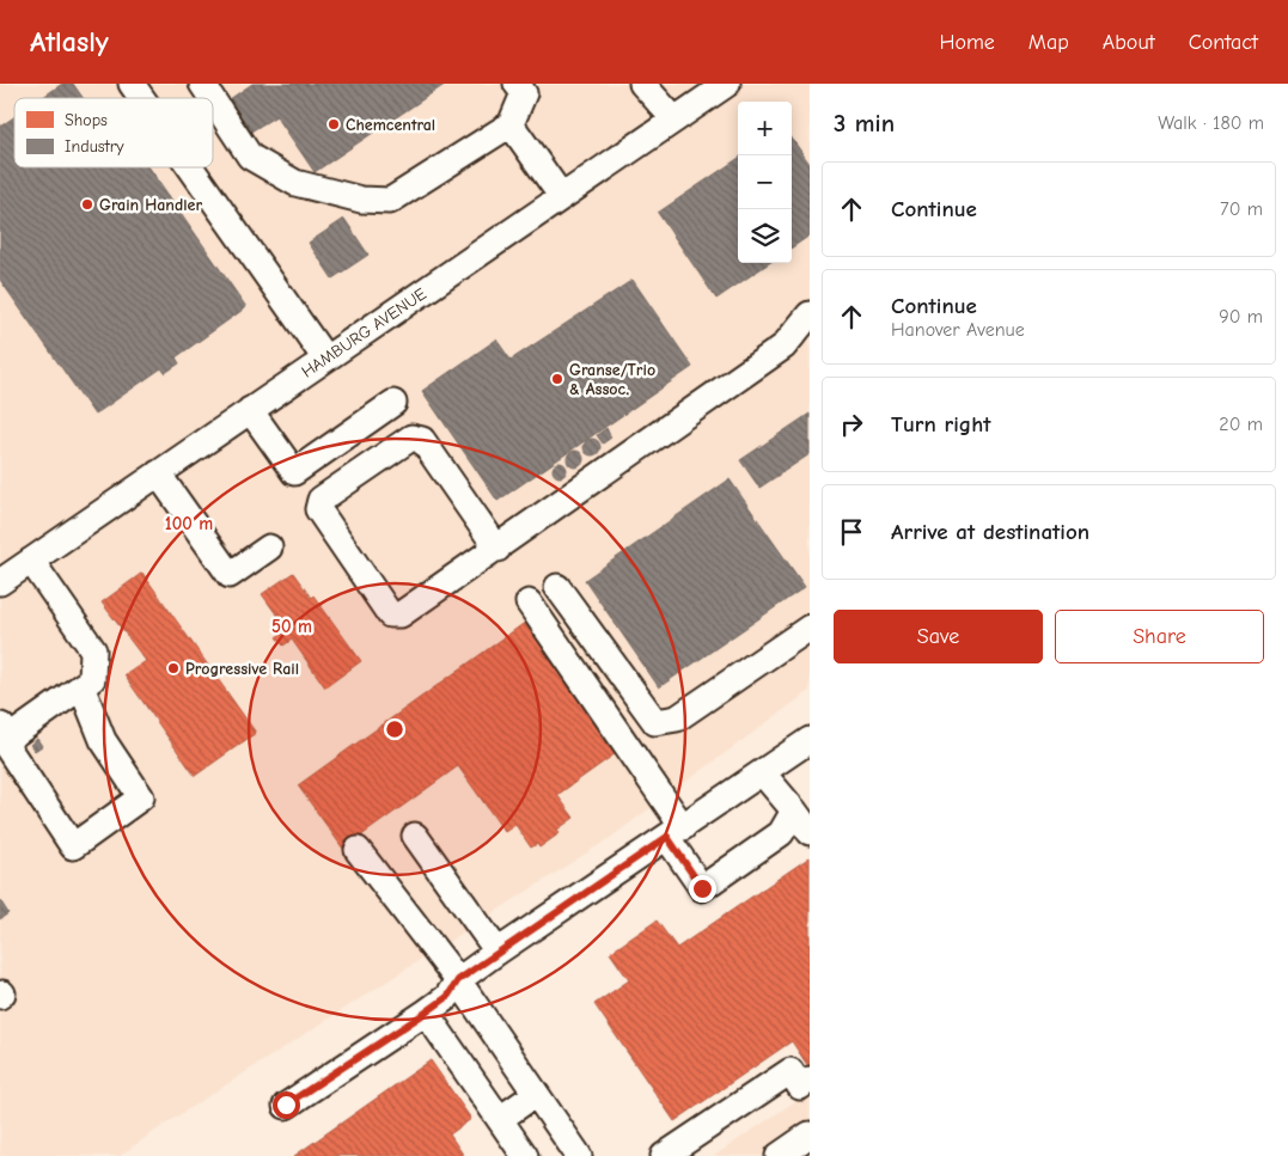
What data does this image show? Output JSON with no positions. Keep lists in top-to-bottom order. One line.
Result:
{"streets":{"street":["HAMBURG AVENUE"]},"places":["Chemcentral","Grain Handler","Granse/Trio & Assoc.","Progressive Rail"],"legend":["Shops","Industry"],"page":{"header":"Atlasly","nav":["Home","Map","About","Contact"],"heading":["3 min","Walk · 180 m"],"map_buttons":["+","−"],"list":[["Continue","70 m"],["Continue","Hanover Avenue","90 m"],["Turn right","20 m"],"Arrive at destination"],"buttons":["Save","Share"]},"rings":["100 m","50 m"]}
